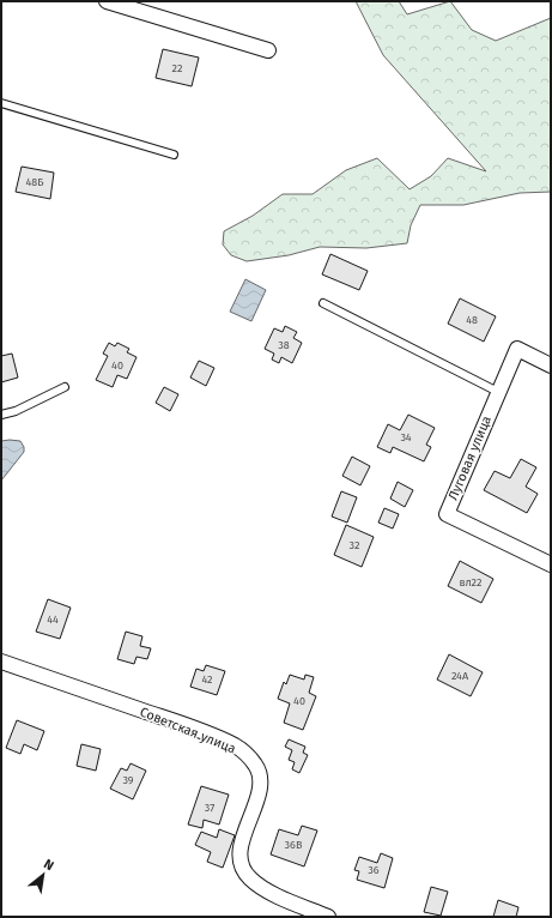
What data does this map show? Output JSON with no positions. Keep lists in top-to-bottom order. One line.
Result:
{"streets":{"street":["Луговая улица","Советская улица"]},"house_numbers":["22","48Б","48","38","40","34","32","вл22","44","24А","42","40","39","37","36В","36"],"north":"top right"}
